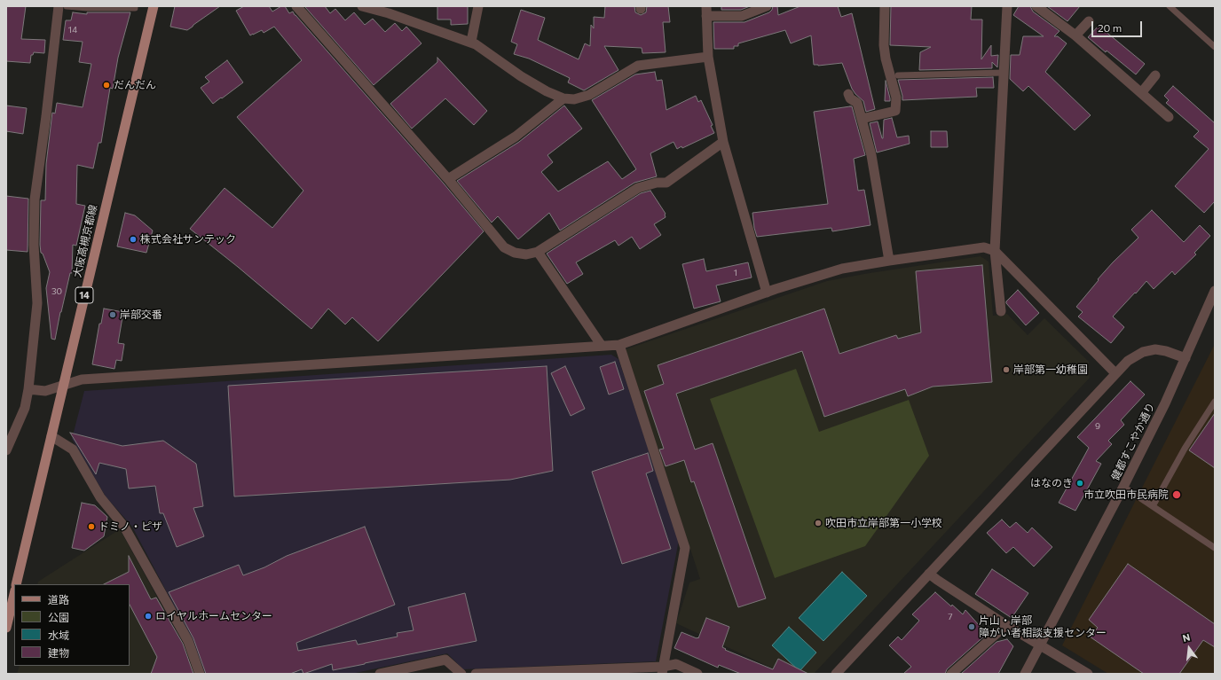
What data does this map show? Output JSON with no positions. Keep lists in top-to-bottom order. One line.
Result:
{"streets":{"main road":["大阪高槻京都線","14"],"street":["健都すこやか通り"]},"places":["だんだん","株式会社サンテック","岸部交番","岸部第一幼稚園","はなのき","市立吹田市民病院","吹田市立岸部第一小学校","ドミノ・ピザ","ロイヤルホームセンター","片山・岸部 障がい者相談支援センター"],"house_numbers":["14","1","30","9","7"],"legend":["道路","公園","水域","建物"],"scale_bar":"20 m","north":"top"}
